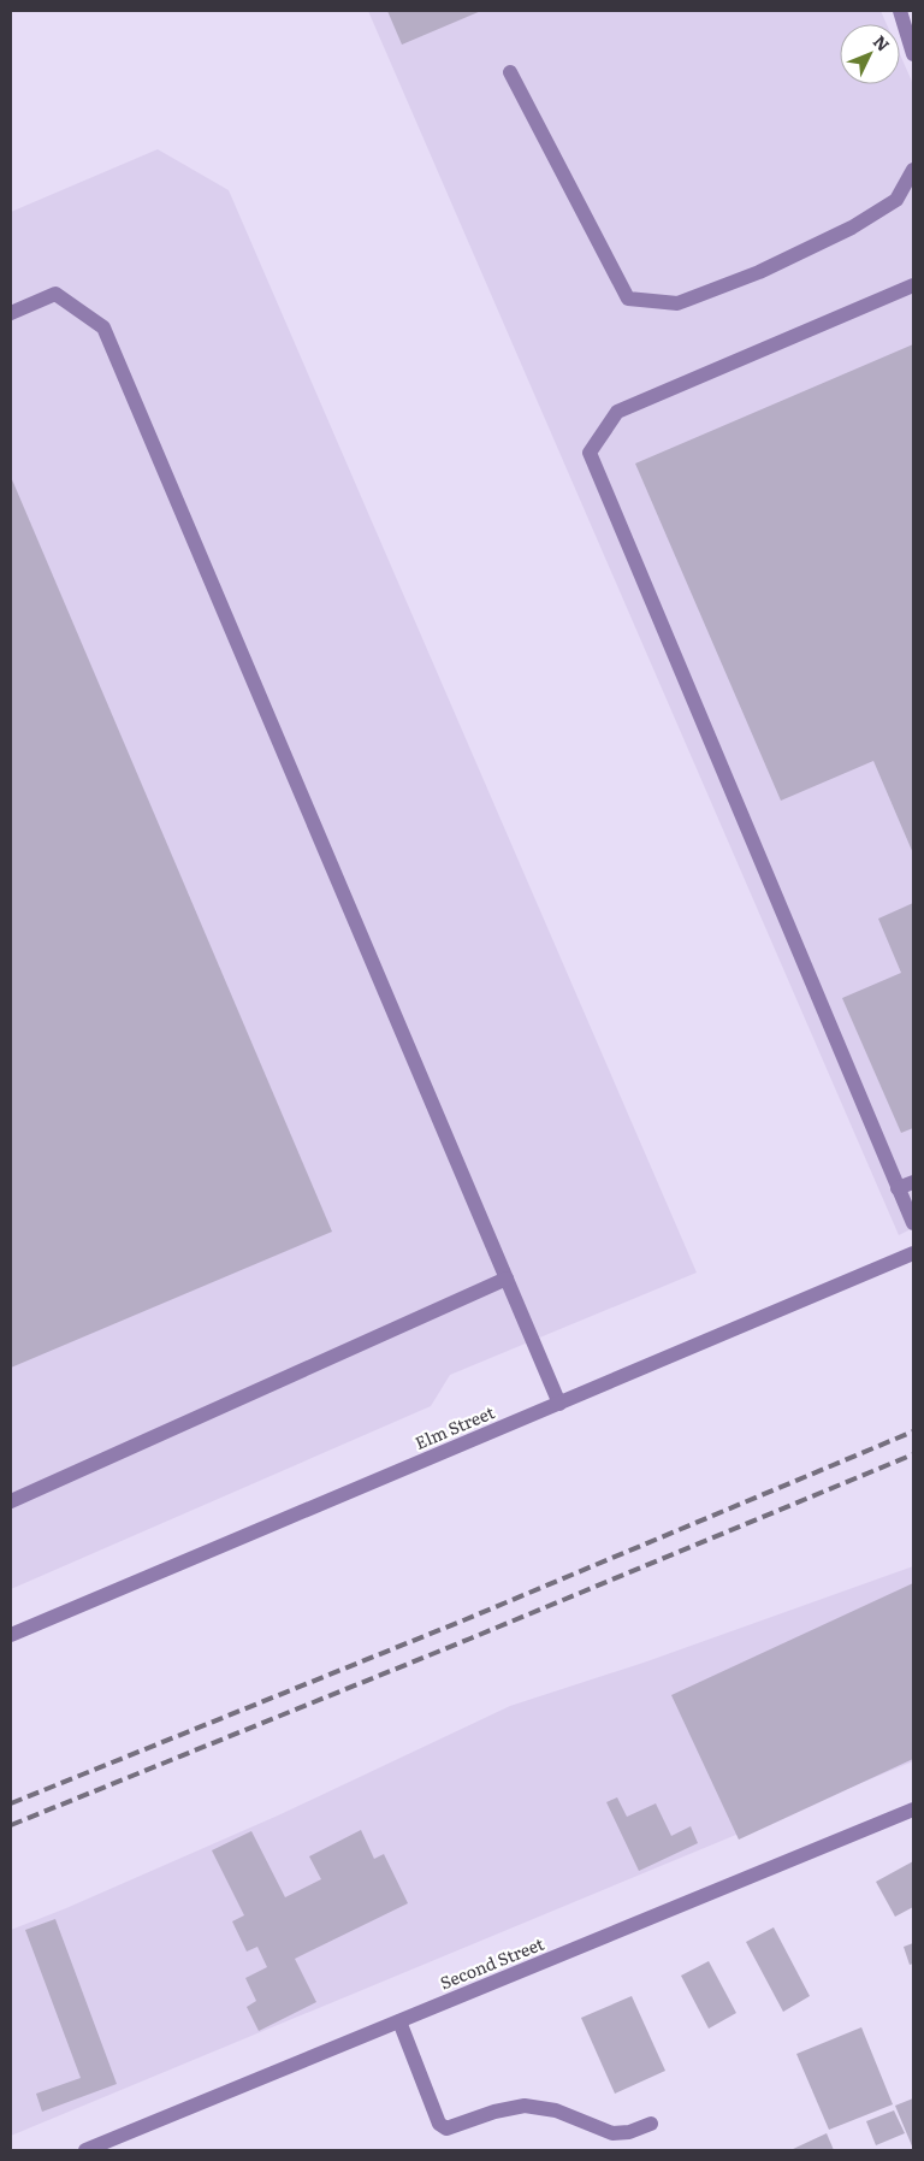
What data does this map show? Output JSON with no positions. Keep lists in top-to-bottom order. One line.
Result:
{"streets":{"street":["Elm Street","Second Street"]},"north":"top right"}
